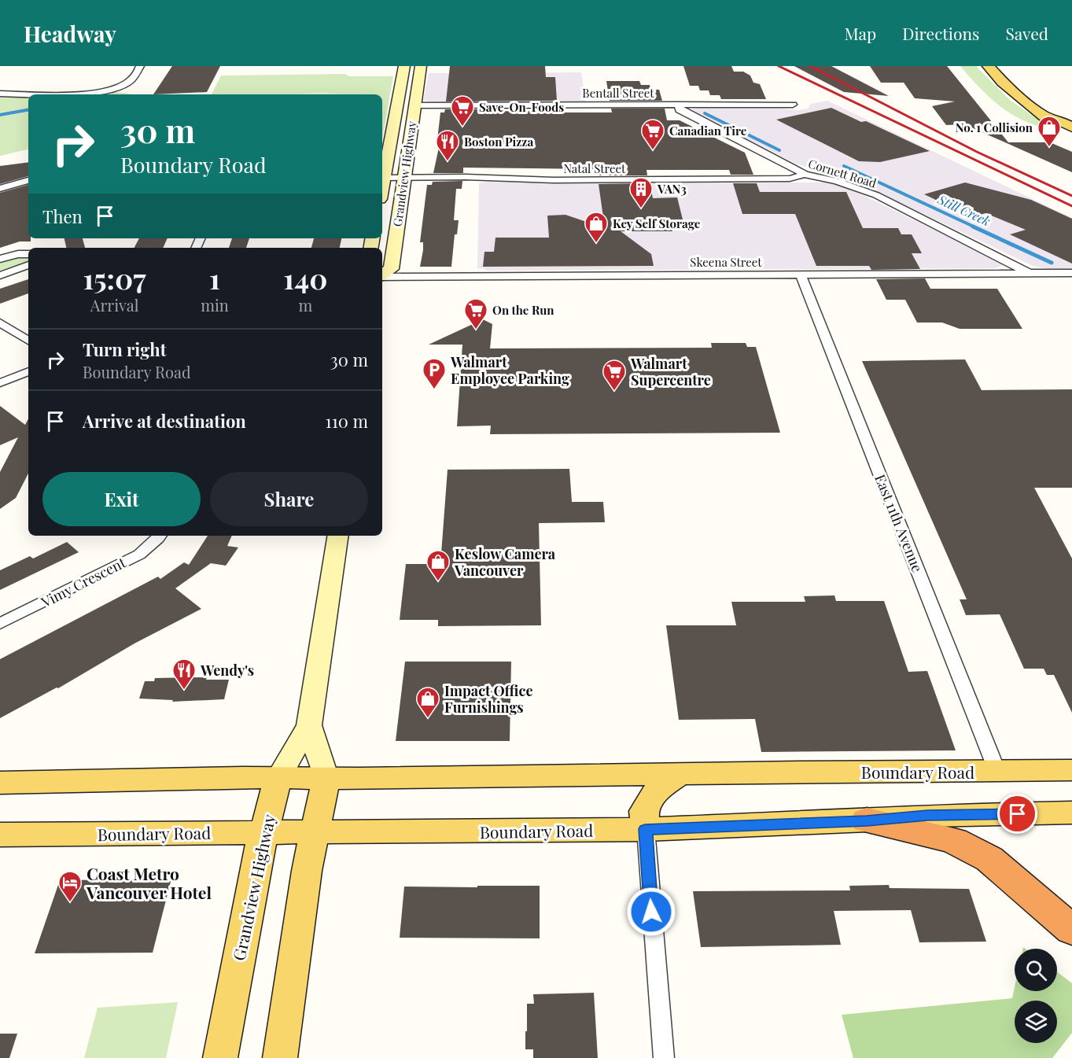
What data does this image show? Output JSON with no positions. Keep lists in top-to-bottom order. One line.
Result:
{"streets":{"main road":["Grandview Highway","Boundary Road"],"street":["Bentall Street","Natal Street","Cornett Road","Skeena Street","East 11th Avenue","Vimy Crescent"]},"crossings":[["Bentall Street","Cornett Road"],["Bentall Street","Grandview Highway"],["Natal Street","Cornett Road"],["Natal Street","Grandview Highway"],["Cornett Road","Skeena Street"],["Grandview Highway","Boundary Road"],["Skeena Street","East 11th Avenue"],["East 11th Avenue","Boundary Road"]],"water":["Still Creek"],"places":{"supermarket":["Save-On-Foods","Canadian Tire","On the Run","Walmart Supercentre"],"shop":["No. 1 Collision","Key Self Storage","Keslow Camera Vancouver","Impact Office Furnishings"],"restaurant":["Boston Pizza","Wendy's"],"building":["VAN3"],"parking":["Walmart Employee Parking"],"hotel":["Coast Metro Vancouver Hotel"]},"page":{"header":"Headway","nav":["Map","Directions","Saved"],"turn":["30 m","Boundary Road"],"then":"Then","eta":["15:07","Arrival","1","min","140","m"],"list":[{"name":"Turn right","note":"Boundary Road","value":"30 m"},{"name":"Arrive at destination","value":"110 m"}],"buttons":["Exit","Share"]}}
